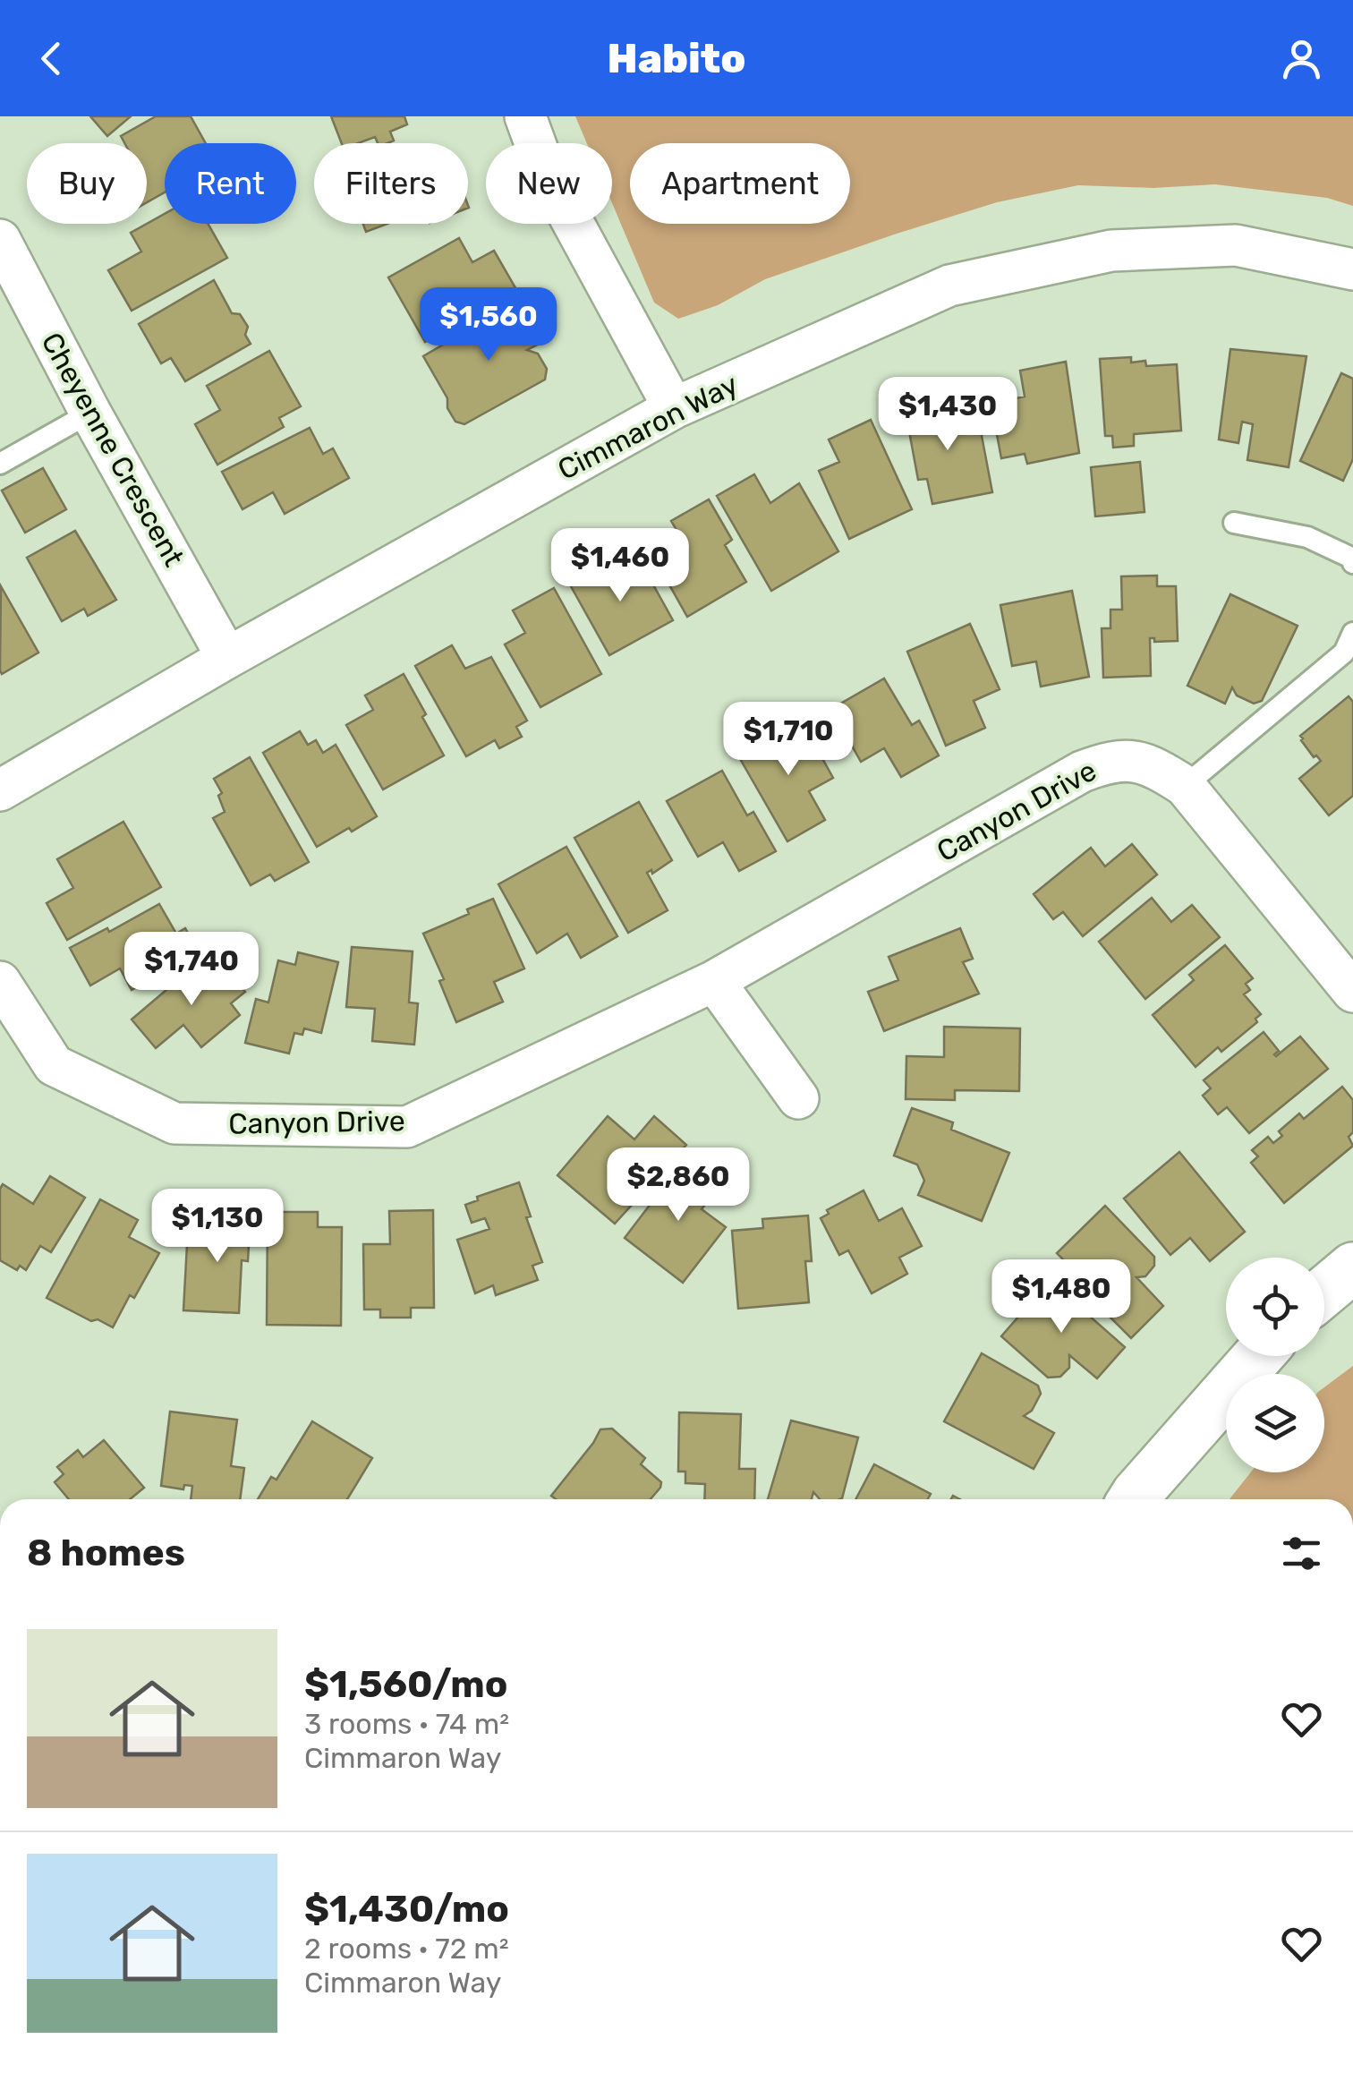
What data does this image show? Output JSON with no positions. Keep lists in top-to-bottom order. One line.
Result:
{"streets":{"street":["Cimmaron Way","Cheyenne Crescent","Canyon Drive"]},"crossings":[["Cimmaron Way","Cheyenne Crescent"]],"page":{"header":"Habito","chip":["Buy","Rent","Filters","New","Apartment"],"price":["$1,560","$1,430","$1,460","$1,710","$1,740","$2,860","$1,130","$1,480"],"heading":"8 homes","list":[{"name":"$1,560/mo","note":"3 rooms · 74 m² · Cimmaron Way"},{"name":"$1,430/mo","note":"2 rooms · 72 m² · Cimmaron Way"}]}}
